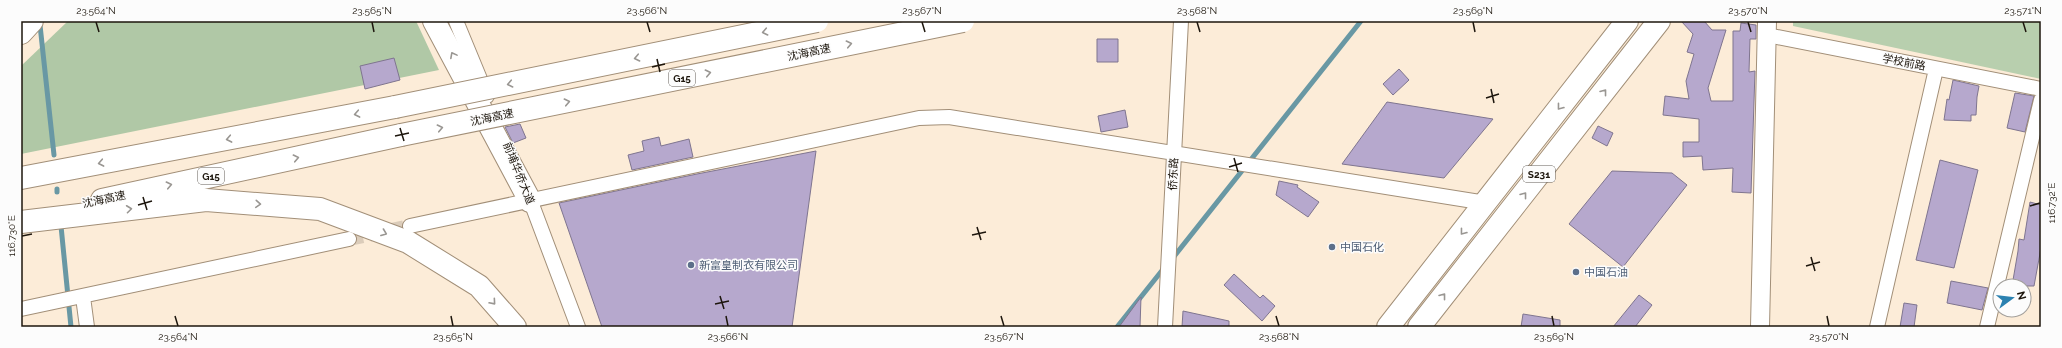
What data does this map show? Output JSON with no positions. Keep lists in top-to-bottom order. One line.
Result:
{"streets":{"main road":["沈海高速","G15","S231"],"street":["学校前路","前埔华侨大道","侨东路"]},"places":["中国石化","新富皇制衣有限公司","中国石油"],"north":"right","coordinates":["23.564°N","23.565°N","23.566°N","23.567°N","23.568°N","23.569°N","23.570°N","23.571°N","116.732°E","116.730°E"]}
